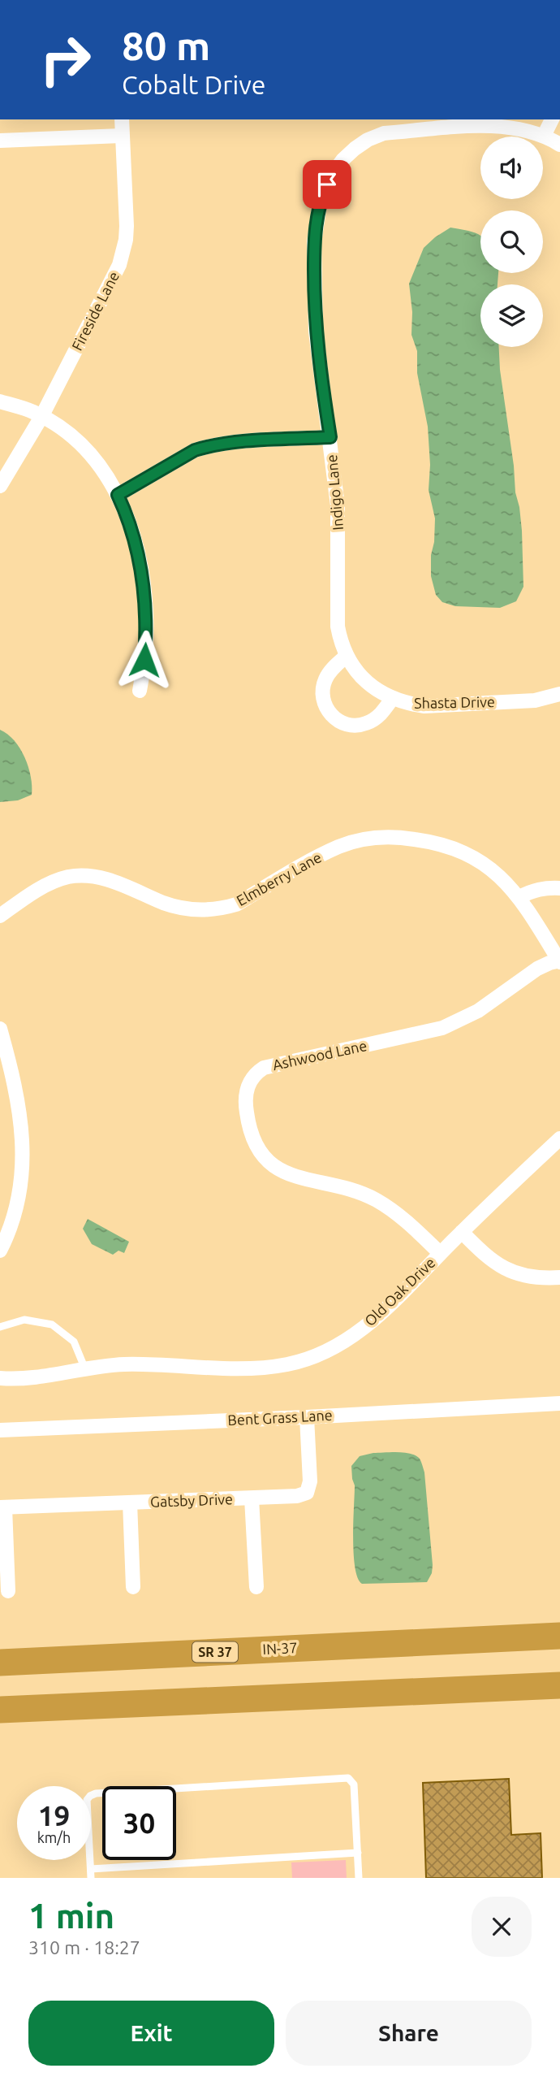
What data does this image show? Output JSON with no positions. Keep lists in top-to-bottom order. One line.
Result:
{"streets":{"highway":["IN-37","SR 37"],"street":["Fireside Lane","Indigo Lane","Shasta Drive","Elmberry Lane","Ashwood Lane","Old Oak Drive","Bent Grass Lane","Gatsby Drive"]},"crossings":[["Indigo Lane","Shasta Drive"],["Ashwood Lane","Old Oak Drive"],["Bent Grass Lane","Gatsby Drive"]],"page":{"turn":["80 m","Cobalt Drive"],"speed":"19 km/h","limit":"30","heading":["1 min","310 m · 18:27"],"buttons":["Exit","Share"]}}
